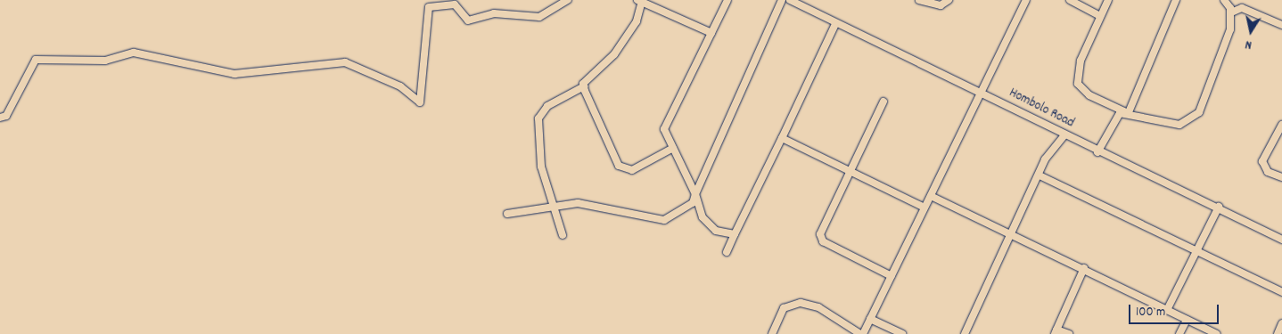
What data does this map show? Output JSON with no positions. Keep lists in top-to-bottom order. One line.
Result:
{"streets":{"street":["Hombolo Road"]},"scale_bar":"100 m","north":"bottom"}
